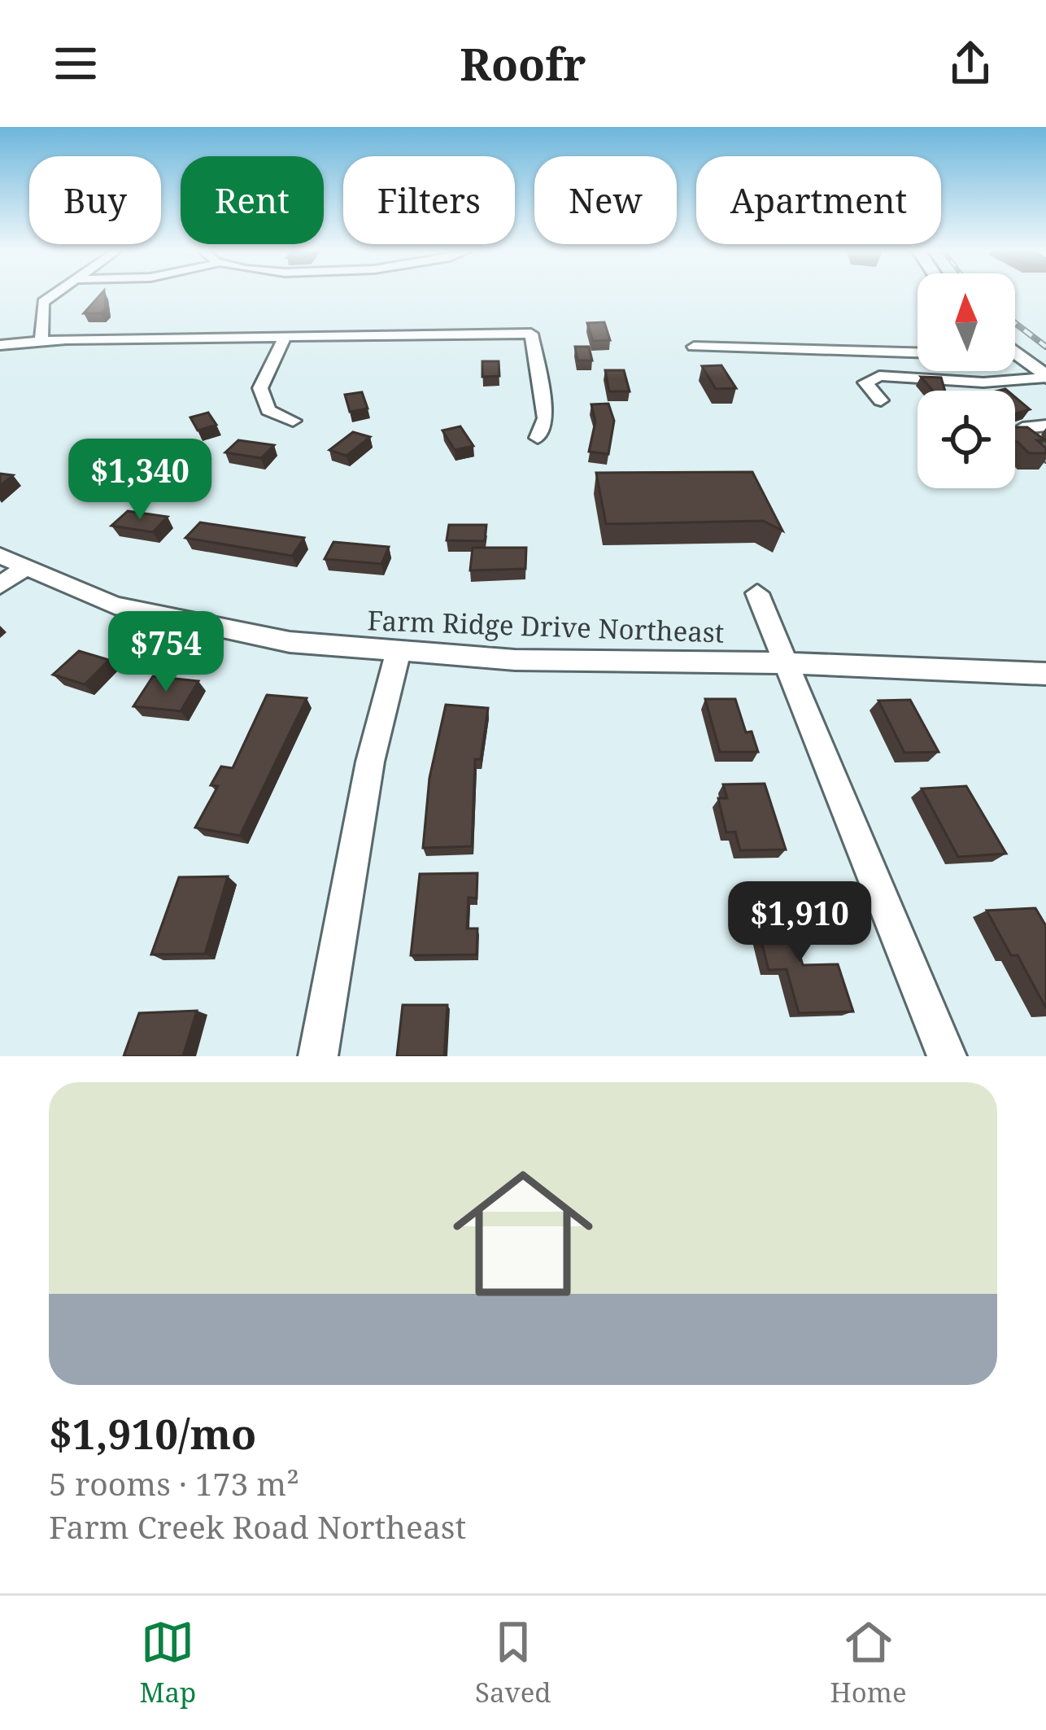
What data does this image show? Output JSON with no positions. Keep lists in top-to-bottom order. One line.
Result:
{"streets":{"street":["Farm Ridge Drive Northeast"]},"north":"top","page":{"header":"Roofr","chip":["Buy","Rent","Filters","New","Apartment"],"price":["$1,340","$754","$1,910"],"list":[{"name":"$1,910/mo","note":"5 rooms · 173 m² · Farm Creek Road Northeast"}],"tabs":["Map","Saved","Home"]}}
